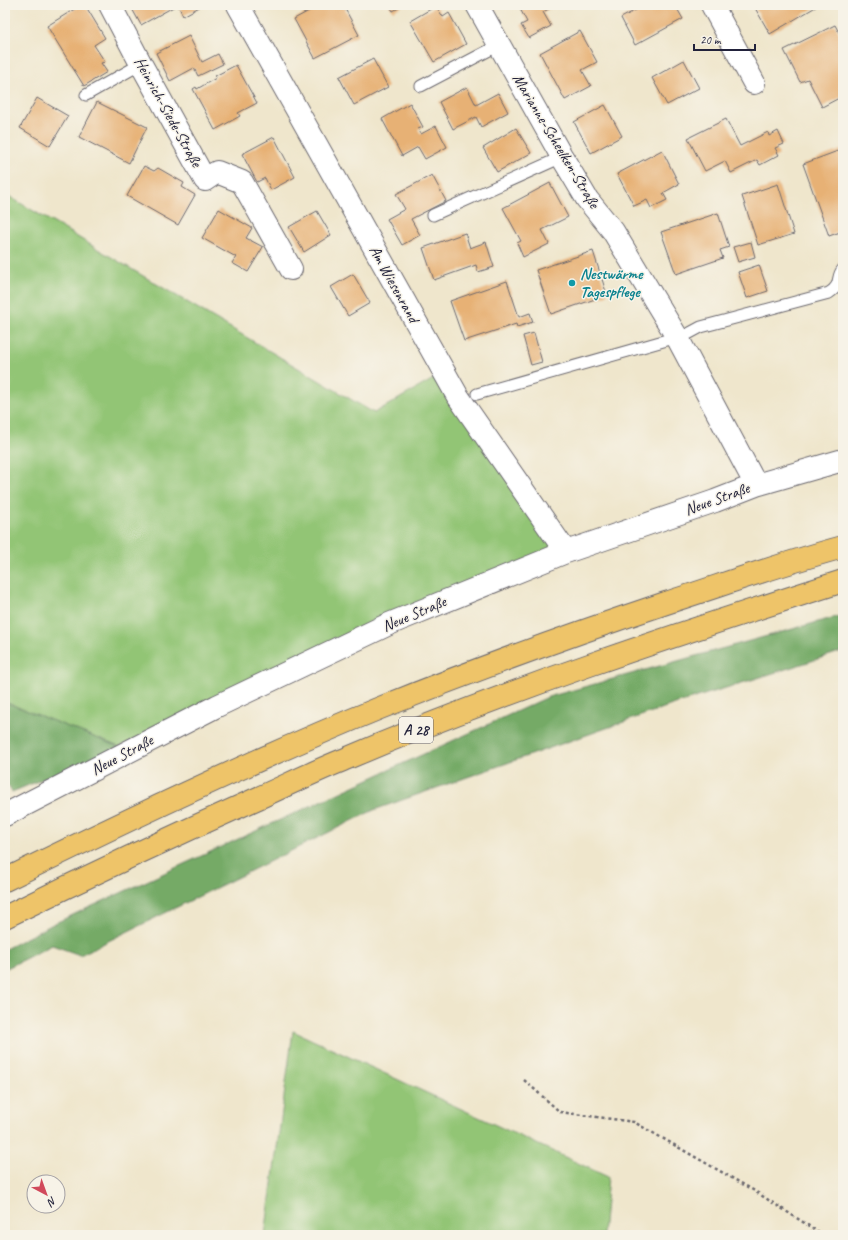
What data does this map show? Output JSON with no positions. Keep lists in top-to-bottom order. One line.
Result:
{"streets":{"highway":["A 28"],"street":["Heinrich-Siede-Straße","Marianne-Scheelken-Straße","Am Wiesenrand","Neue Straße"]},"crossings":[["Marianne-Scheelken-Straße","Neue Straße"],["Am Wiesenrand","Neue Straße"]],"places":["Nestwärme Tagespflege"],"scale_bar":"20 m","north":"bottom right"}
